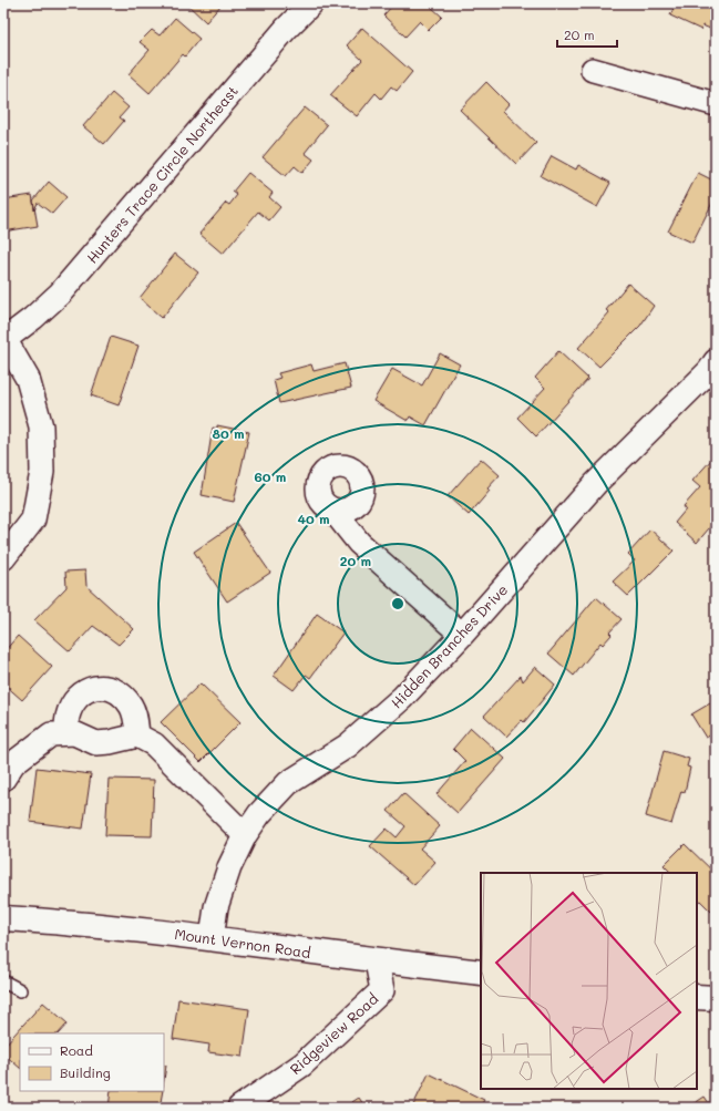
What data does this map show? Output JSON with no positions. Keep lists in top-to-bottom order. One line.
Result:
{"streets":{"street":["Hunters Trace Circle Northeast","Hidden Branches Drive","Mount Vernon Road","Ridgeview Road"]},"crossings":[["Hidden Branches Drive","Mount Vernon Road"],["Mount Vernon Road","Ridgeview Road"]],"legend":["Road","Building"],"scale_bar":"20 m","rings":["80 m","60 m","40 m","20 m"]}
